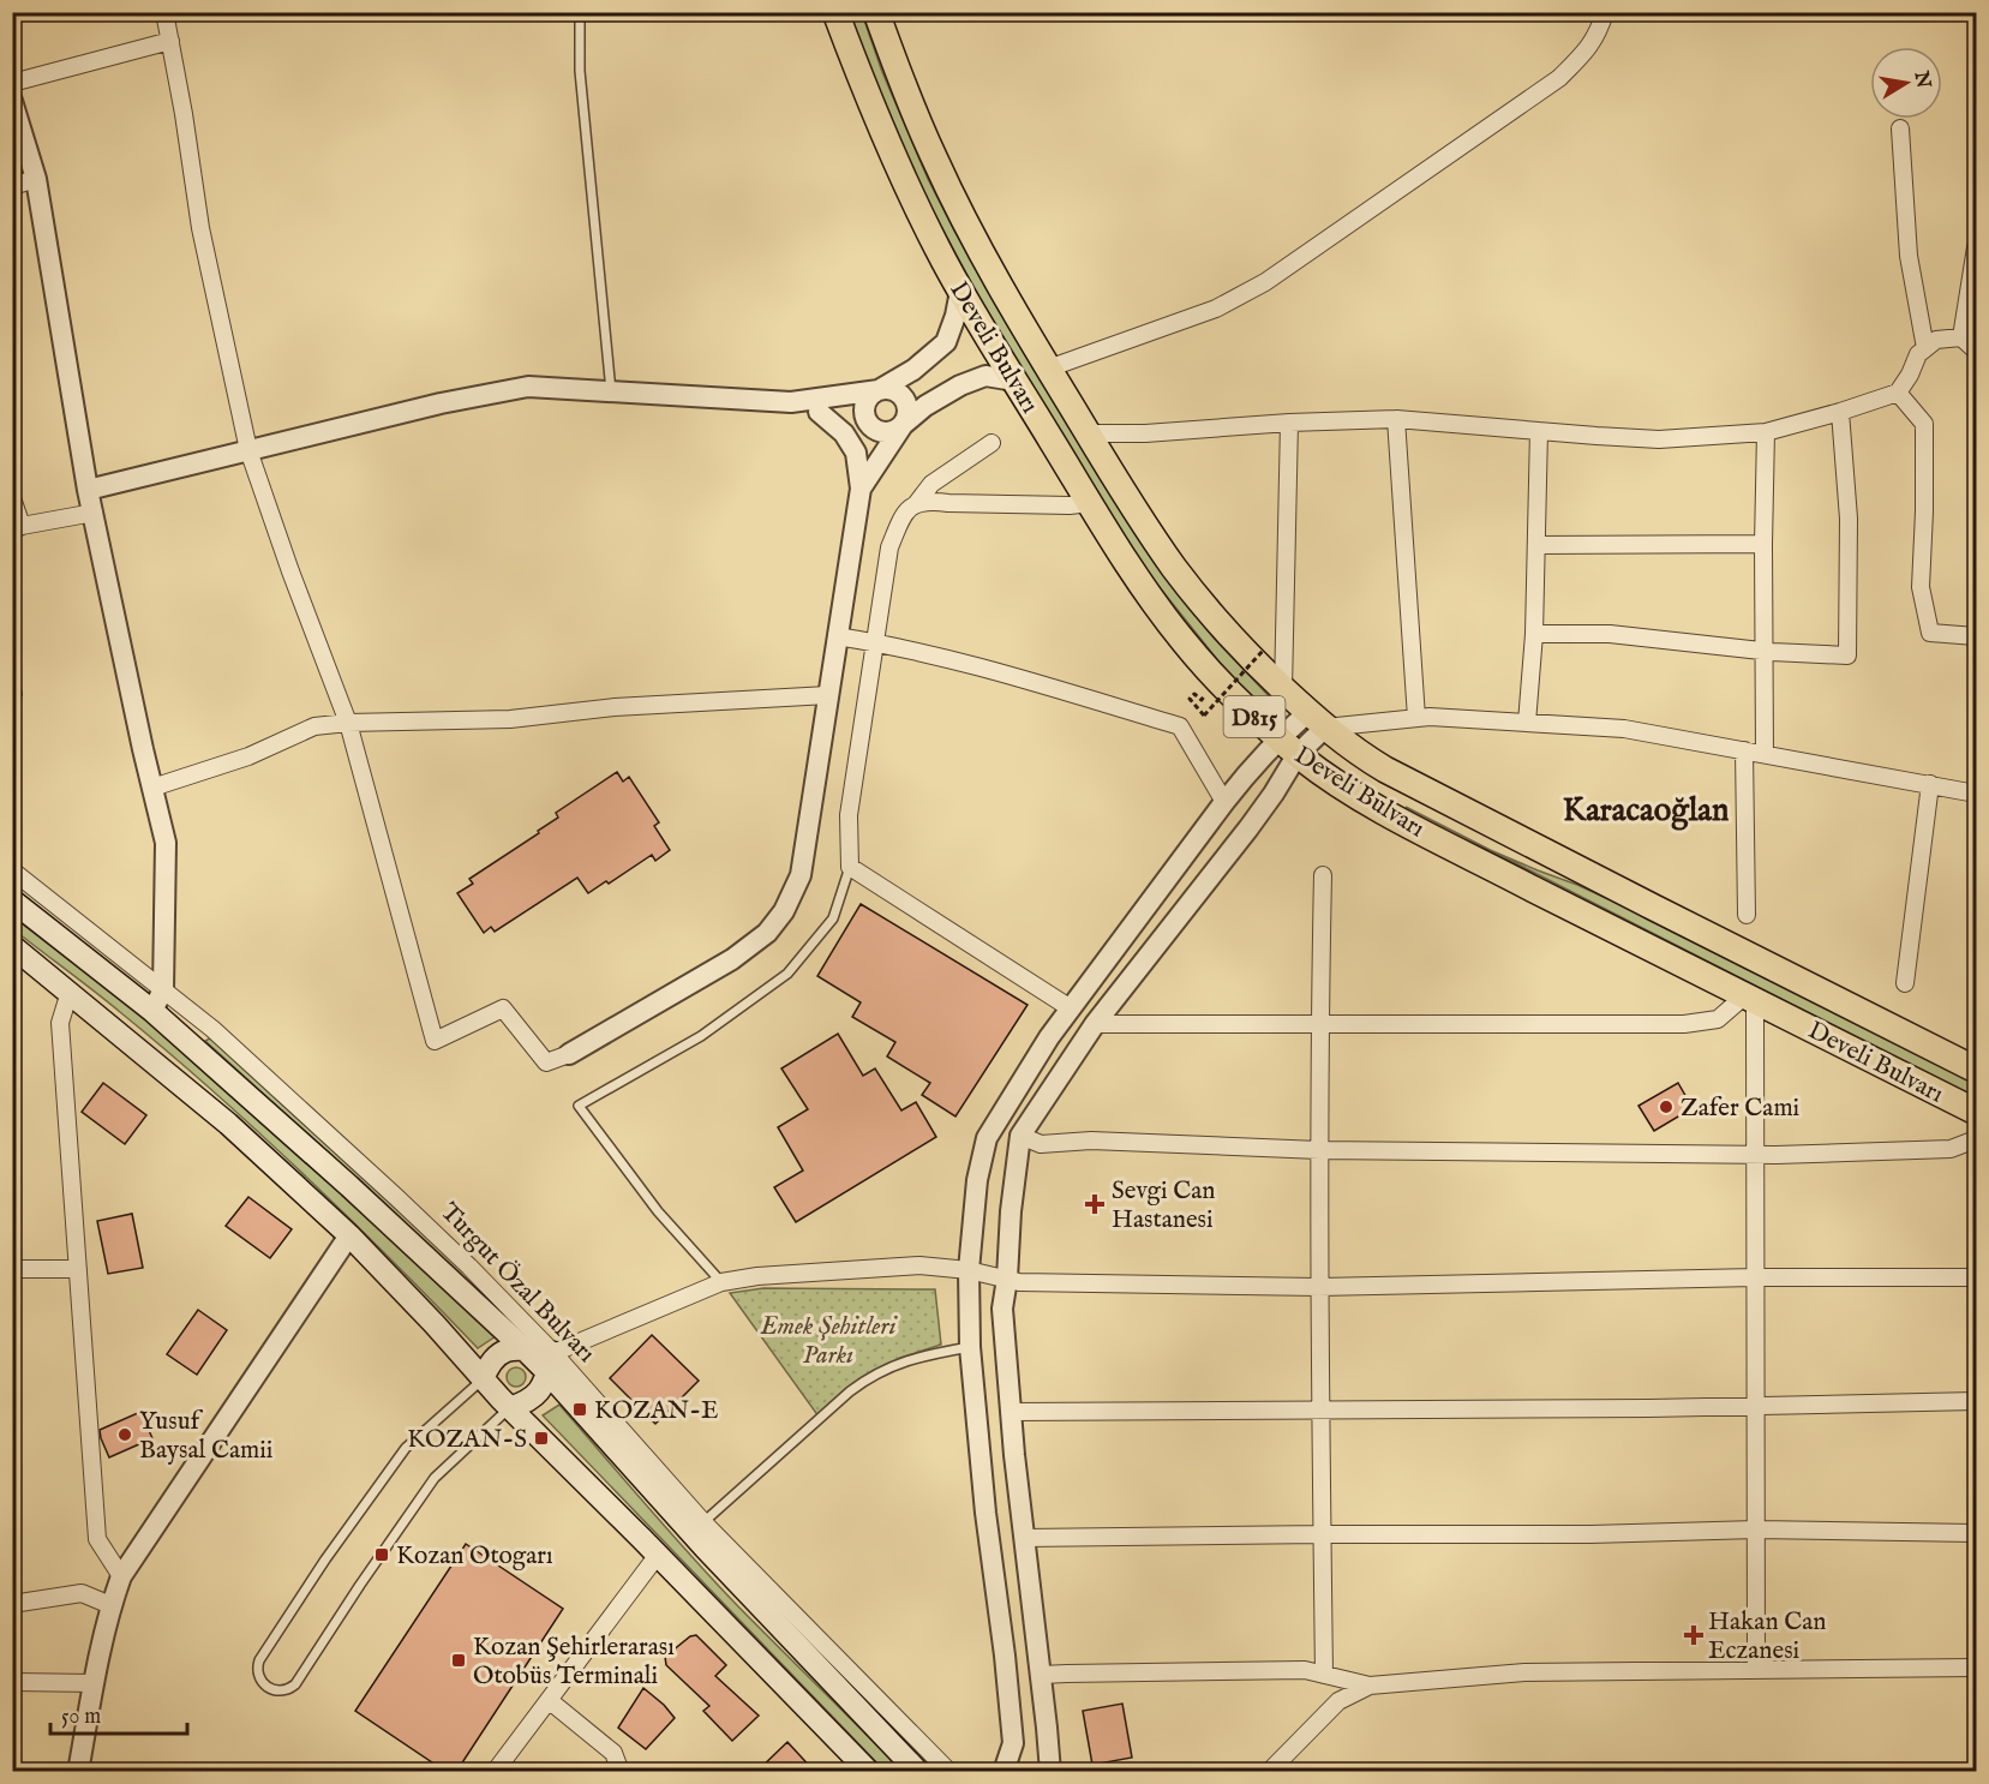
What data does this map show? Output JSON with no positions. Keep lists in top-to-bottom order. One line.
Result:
{"streets":{"highway":["Develi Bulvarı","D815"],"main road":["Turgut Özal Bulvarı"]},"districts":["Karacaoğlan"],"parks":["Emek Şehitleri Parkı"],"places":{"other":["Zafer Cami","Yusuf Baysal Camii"],"health":["Sevgi Can Hastanesi","Hakan Can Eczanesi"],"transit":["KOZAN-E","KOZAN-S","Kozan Otogarı","Kozan Şehirlerarası Otobüs Terminali"]},"scale_bar":"50 m","north":"right"}
